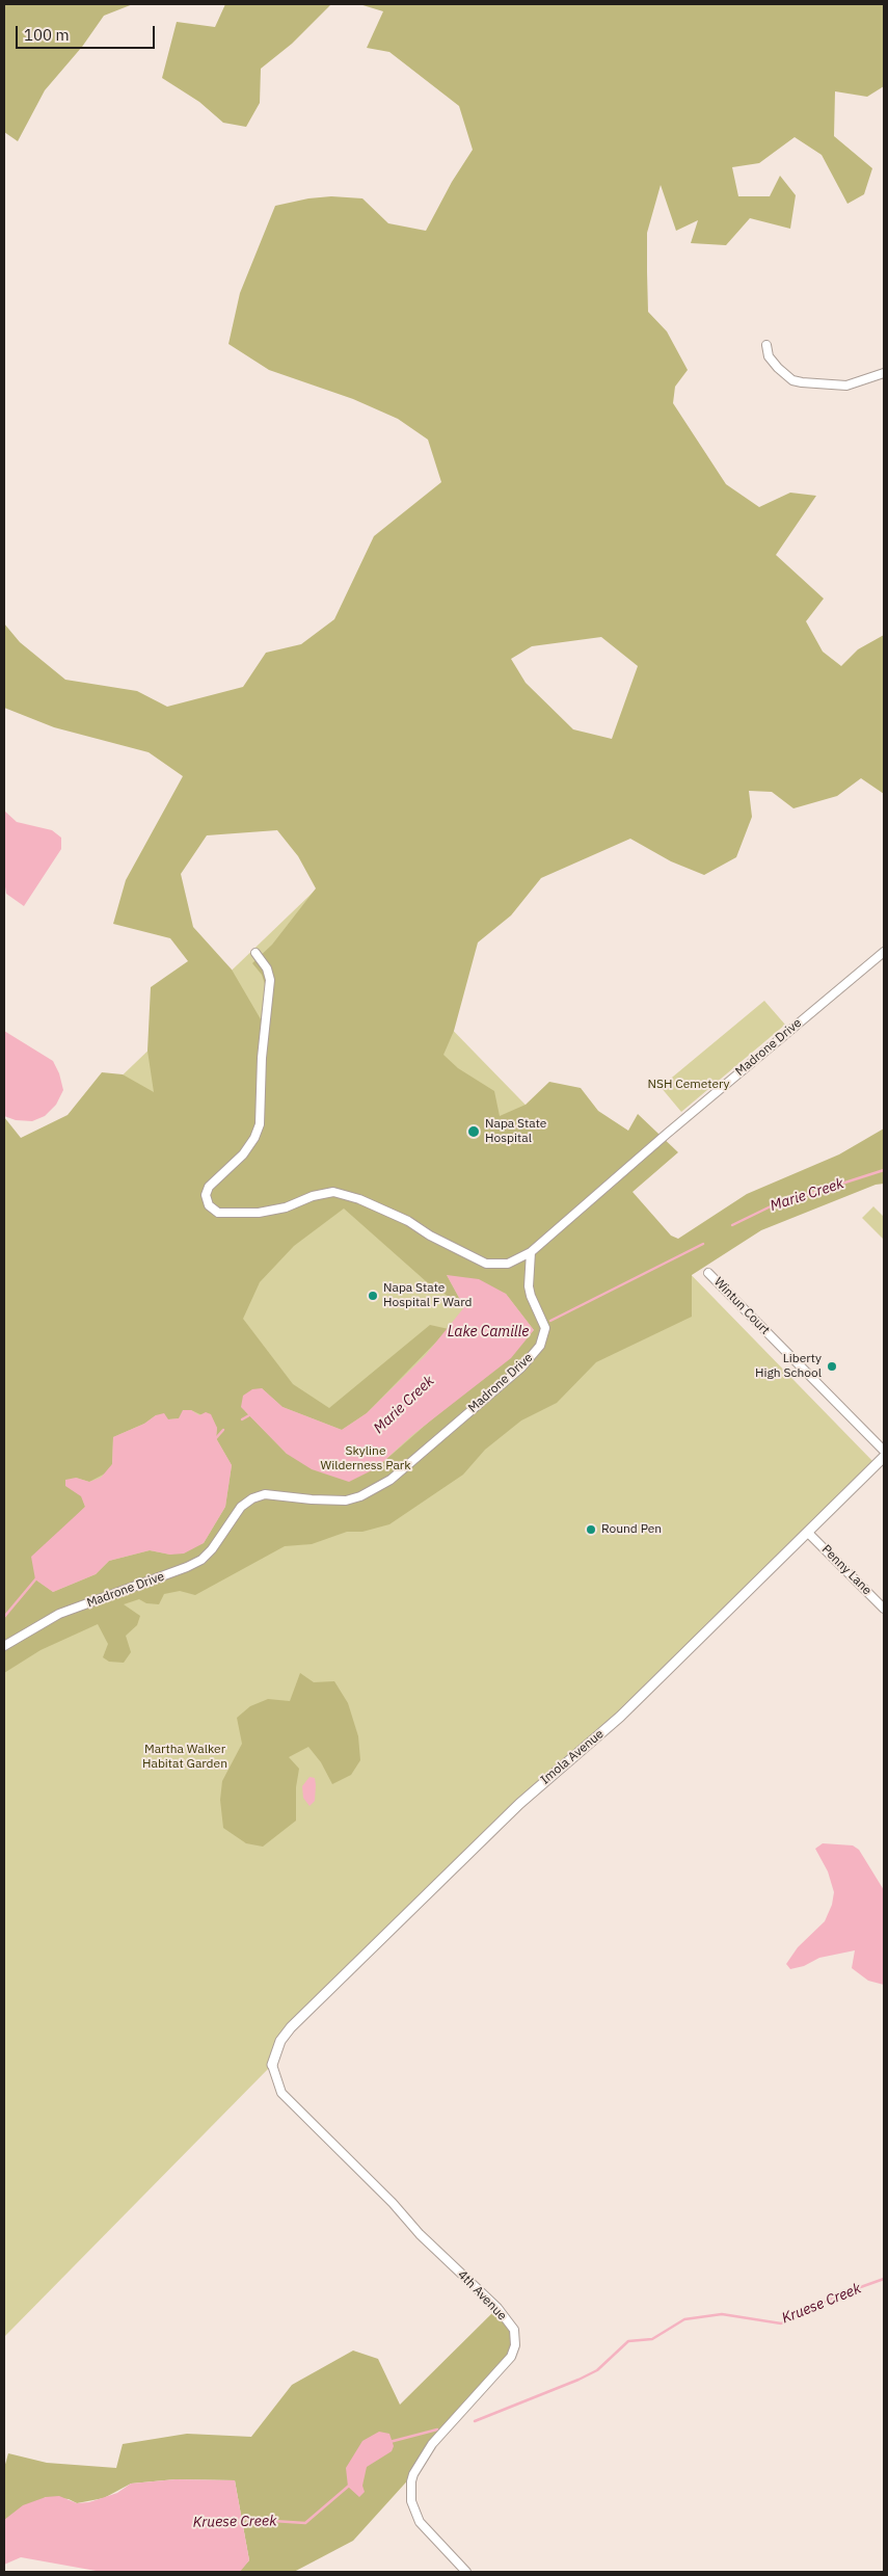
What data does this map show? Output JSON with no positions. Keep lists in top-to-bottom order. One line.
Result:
{"streets":{"street":["Madrone Drive","Wintun Court","Penny Lane","Imola Avenue","4th Avenue"]},"crossings":[["Penny Lane","Imola Avenue"],["Imola Avenue","4th Avenue"]],"water":["Marie Creek","Lake Camille","Kruese Creek"],"parks":["NSH Cemetery","Skyline Wilderness Park","Martha Walker Habitat Garden"],"places":["Napa State Hospital","Napa State Hospital F Ward","Liberty High School","Round Pen"],"scale_bar":"100 m"}
